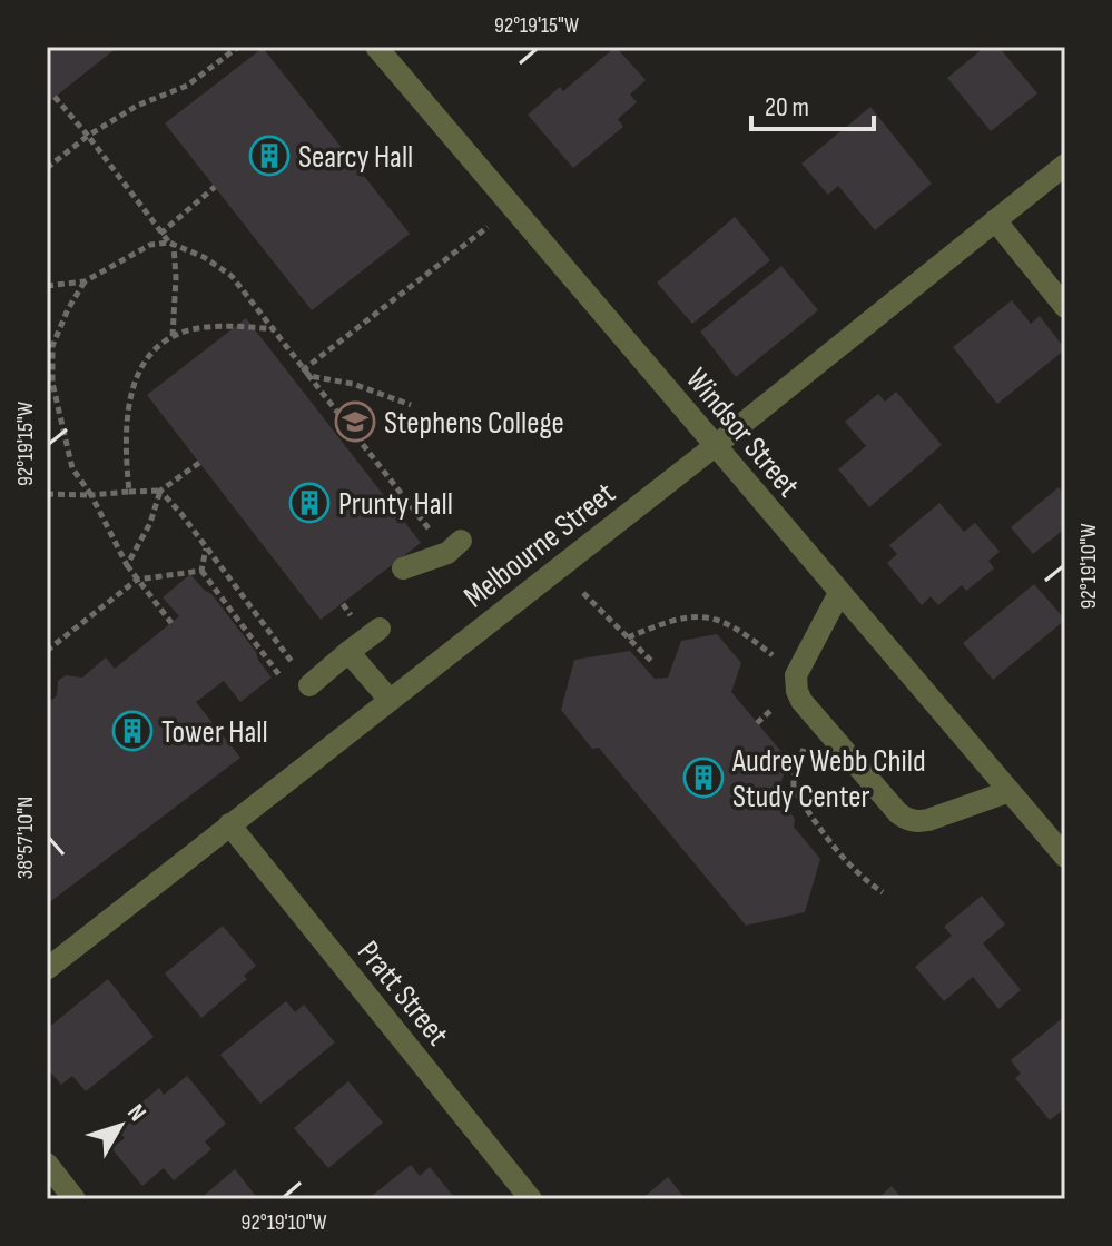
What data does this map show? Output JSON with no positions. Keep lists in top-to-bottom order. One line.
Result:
{"streets":{"street":["Windsor Street","Melbourne Street","Pratt Street"]},"crossings":[["Windsor Street","Melbourne Street"],["Melbourne Street","Pratt Street"]],"places":{"building":["Searcy Hall","Prunty Hall","Tower Hall","Audrey Webb Child Study Center"],"school or university":["Stephens College"]},"scale_bar":"20 m","north":"top right","coordinates":["92°19'15\"W","92°19'10\"W","38°57'10\"N"]}
